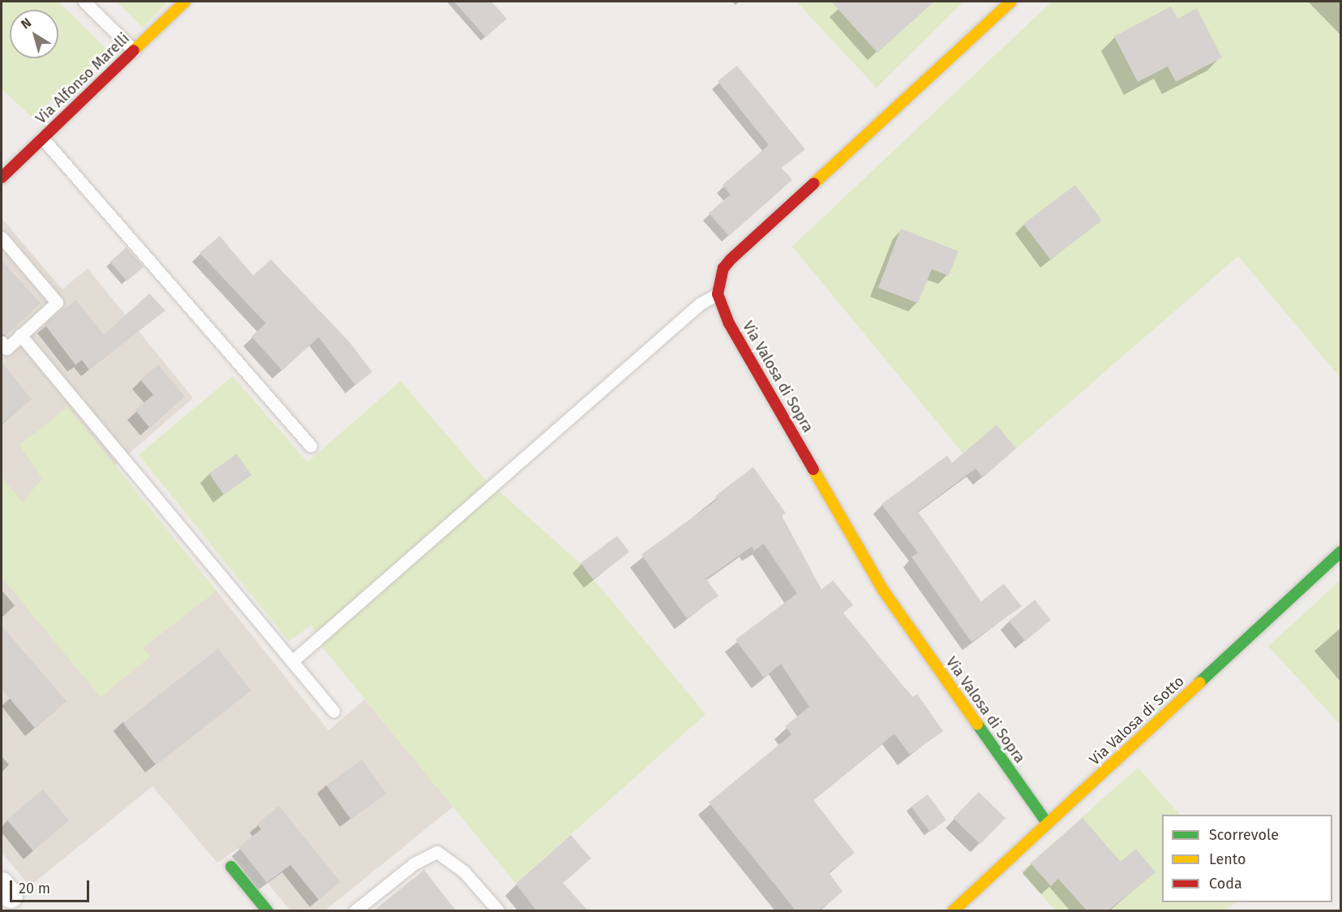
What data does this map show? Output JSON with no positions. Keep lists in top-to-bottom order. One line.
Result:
{"streets":{"street":["Via Alfonso Marelli","Via Valosa di Sopra","Via Valosa di Sotto"]},"crossings":[["Via Valosa di Sopra","Via Valosa di Sotto"]],"legend":["Scorrevole","Lento","Coda"],"scale_bar":"20 m","north":"top left"}
